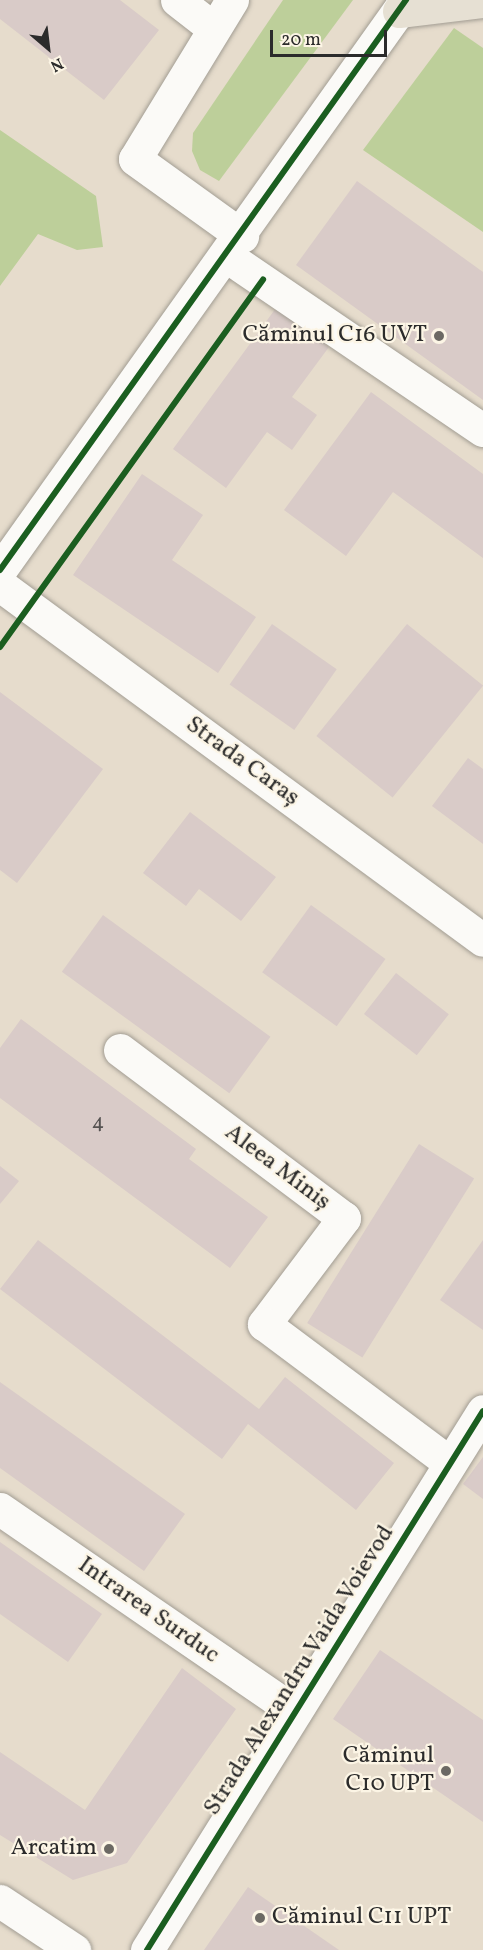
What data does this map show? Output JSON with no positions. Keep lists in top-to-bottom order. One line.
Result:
{"streets":{"street":["Strada Caraș","Aleea Miniș","Intrarea Surduc","Strada Alexandru Vaida Voievod"]},"crossings":[["Aleea Miniș","Strada Alexandru Vaida Voievod"],["Intrarea Surduc","Strada Alexandru Vaida Voievod"]],"places":["Căminul C16 UVT","Căminul C10 UPT","Arcatim","Căminul C11 UPT"],"house_numbers":["4"],"scale_bar":"20 m","north":"bottom right"}
